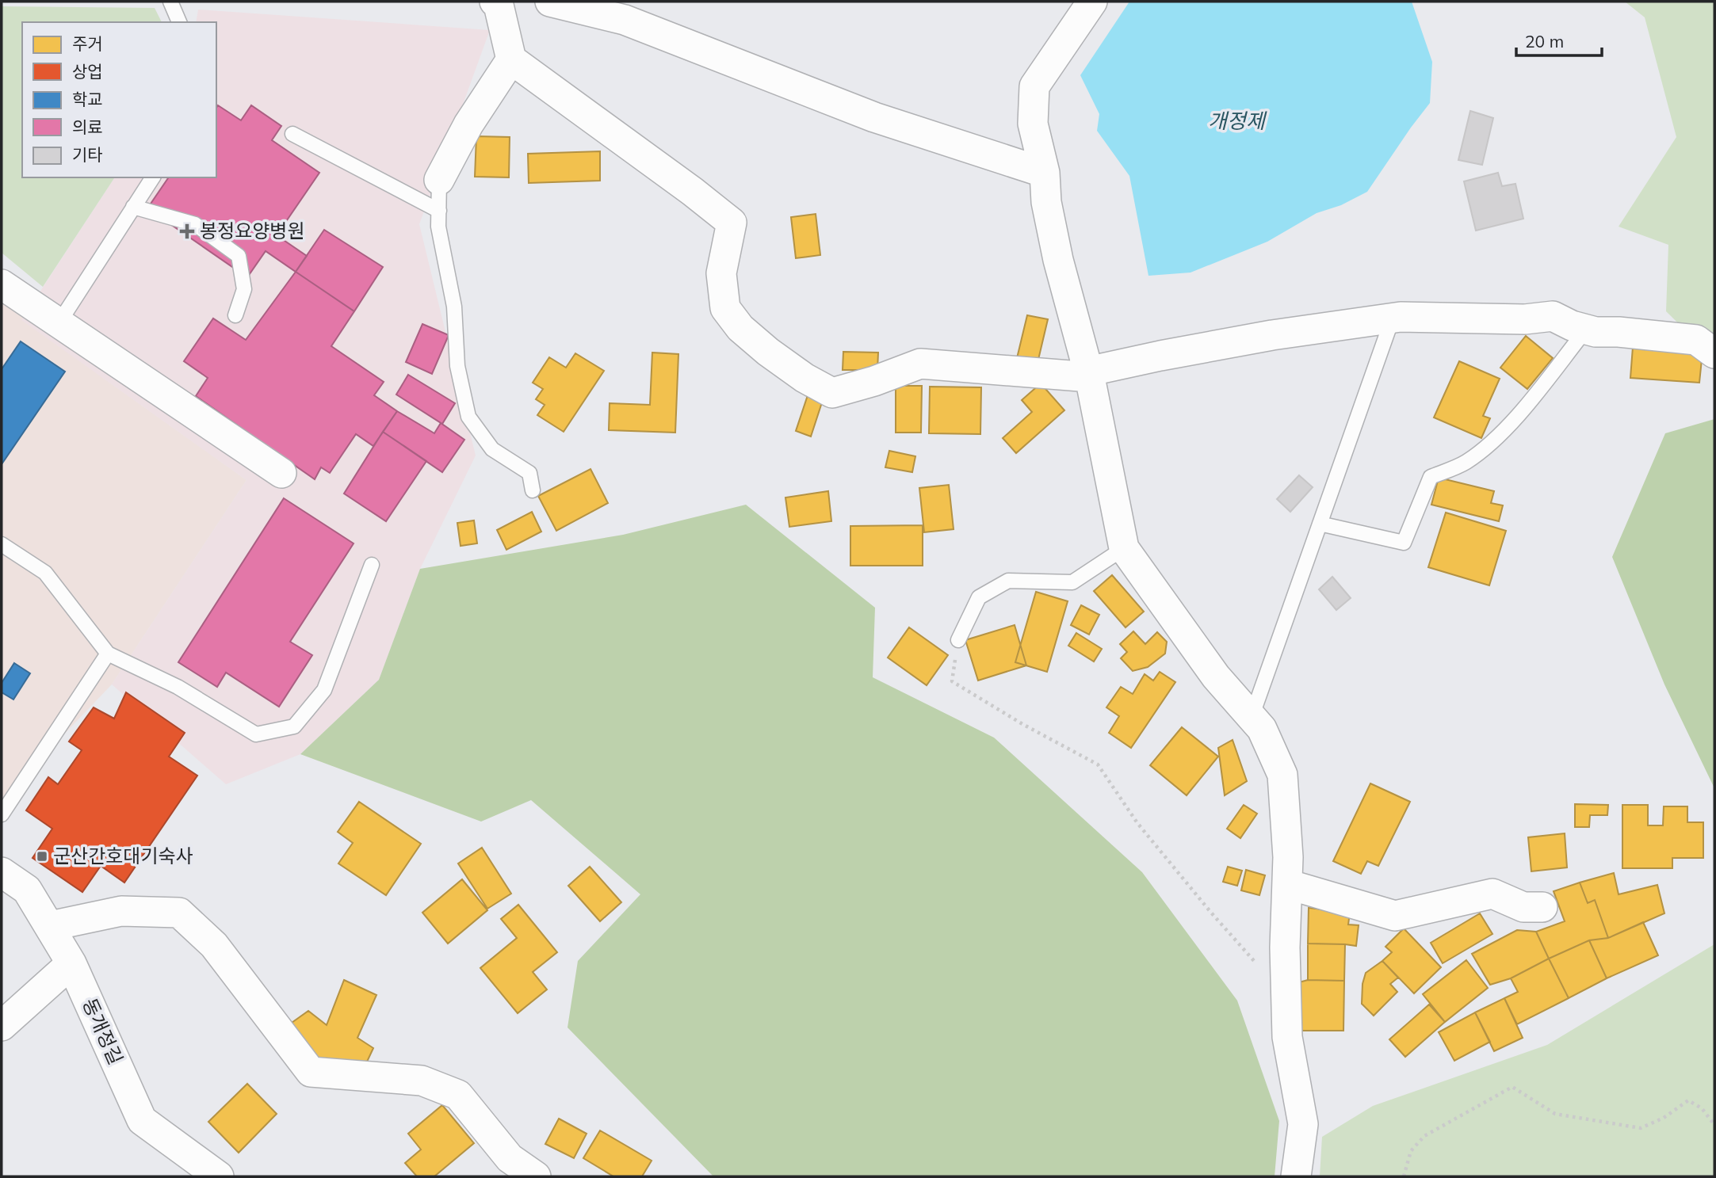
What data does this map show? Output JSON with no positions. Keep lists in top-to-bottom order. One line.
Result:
{"streets":{"street":["동개정길"]},"water":["개정제"],"places":{"health":["봉정요양병원"],"transit":["군산간호대기숙사"]},"legend":["주거","상업","학교","의료","기타"],"scale_bar":"20 m"}
